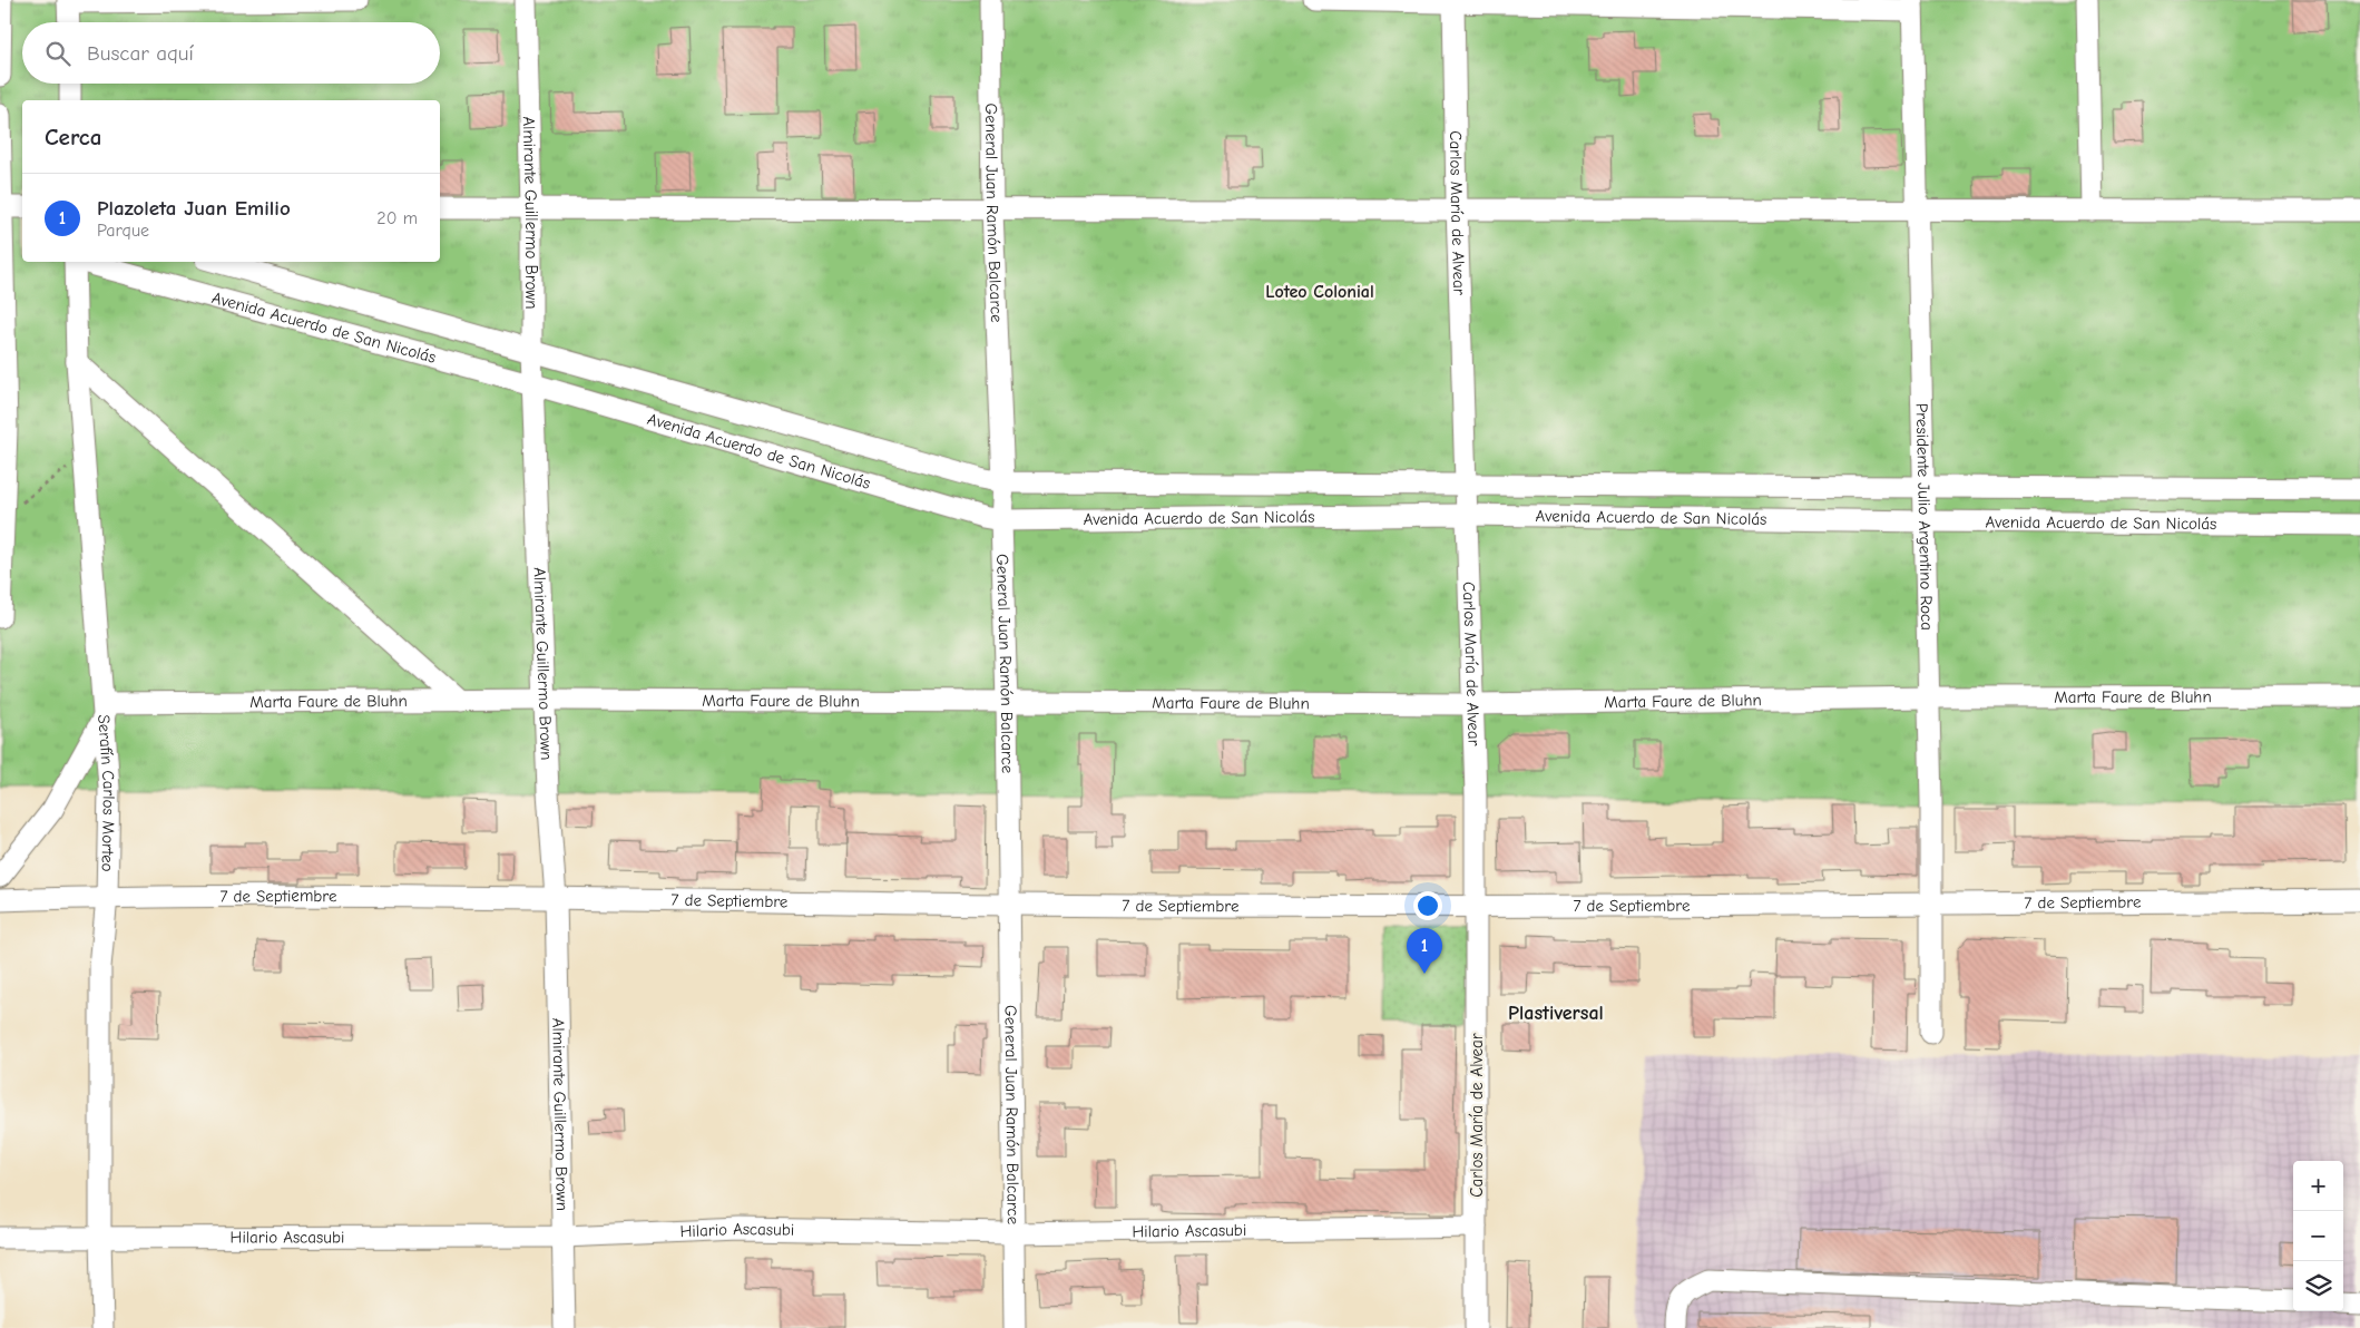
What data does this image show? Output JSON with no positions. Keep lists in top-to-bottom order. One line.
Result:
{"streets":{"street":["Almirante Guillermo Brown","General Juan Ramón Balcarce","Carlos María de Alvear","Avenida Acuerdo de San Nicolás","Presidente Julio Argentino Roca","Marta Faure de Bluhn","Serafín Carlos Morteo","7 de Septiembre","Hilario Ascasubi"]},"crossings":[["Almirante Guillermo Brown","Avenida Acuerdo de San Nicolás"],["Almirante Guillermo Brown","Marta Faure de Bluhn"],["Almirante Guillermo Brown","7 de Septiembre"],["Almirante Guillermo Brown","Hilario Ascasubi"],["General Juan Ramón Balcarce","Avenida Acuerdo de San Nicolás"],["General Juan Ramón Balcarce","Marta Faure de Bluhn"],["General Juan Ramón Balcarce","7 de Septiembre"],["General Juan Ramón Balcarce","Hilario Ascasubi"],["Carlos María de Alvear","Avenida Acuerdo de San Nicolás"],["Carlos María de Alvear","Marta Faure de Bluhn"],["Carlos María de Alvear","7 de Septiembre"],["Carlos María de Alvear","Hilario Ascasubi"],["Avenida Acuerdo de San Nicolás","Presidente Julio Argentino Roca"],["Presidente Julio Argentino Roca","Marta Faure de Bluhn"],["Presidente Julio Argentino Roca","7 de Septiembre"],["Marta Faure de Bluhn","Serafín Carlos Morteo"],["Serafín Carlos Morteo","7 de Septiembre"],["Serafín Carlos Morteo","Hilario Ascasubi"]],"districts":["Loteo Colonial","Plastiversal"],"page":{"search":"Buscar aquí","heading":"Cerca","list":[{"mark":"1","name":"Plazoleta Juan Emilio","note":"Parque","value":"20 m"}],"pins":"1","map_buttons":["+","−"]}}
